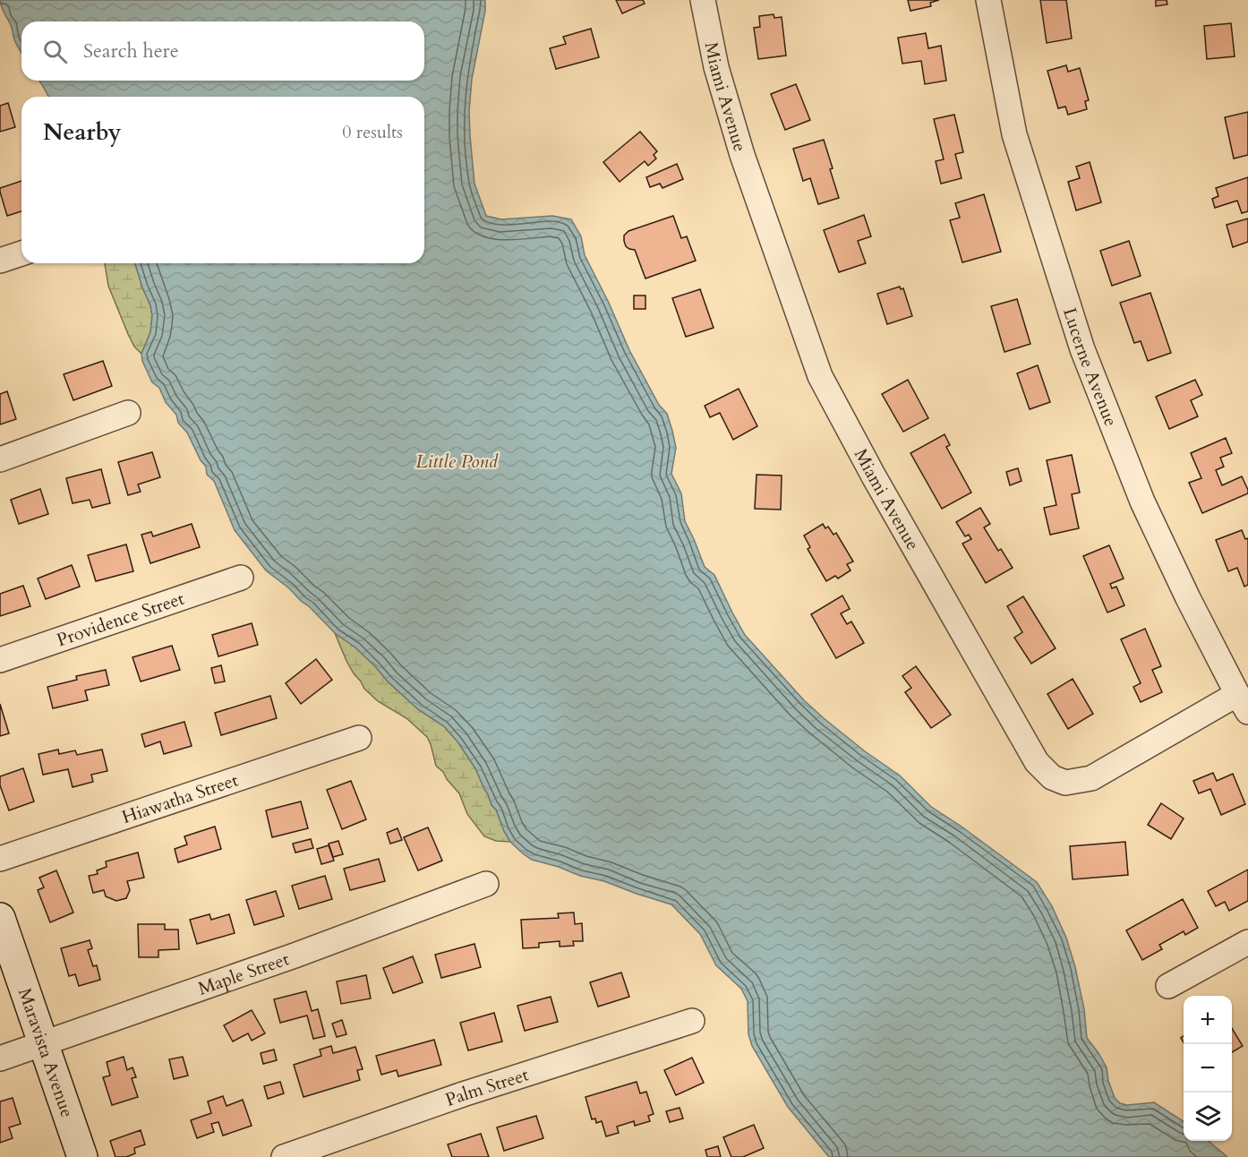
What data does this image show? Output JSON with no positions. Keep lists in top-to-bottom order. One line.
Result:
{"streets":{"main road":["Maravista Avenue"],"street":["Miami Avenue","Lucerne Avenue","Providence Street","Hiawatha Street","Maple Street","Palm Street"]},"crossings":[["Miami Avenue","Lucerne Avenue"],["Maple Street","Maravista Avenue"]],"water":["Little Pond"],"page":{"search":"Search here","heading":["Nearby","0 results"],"map_buttons":["+","−"]}}
